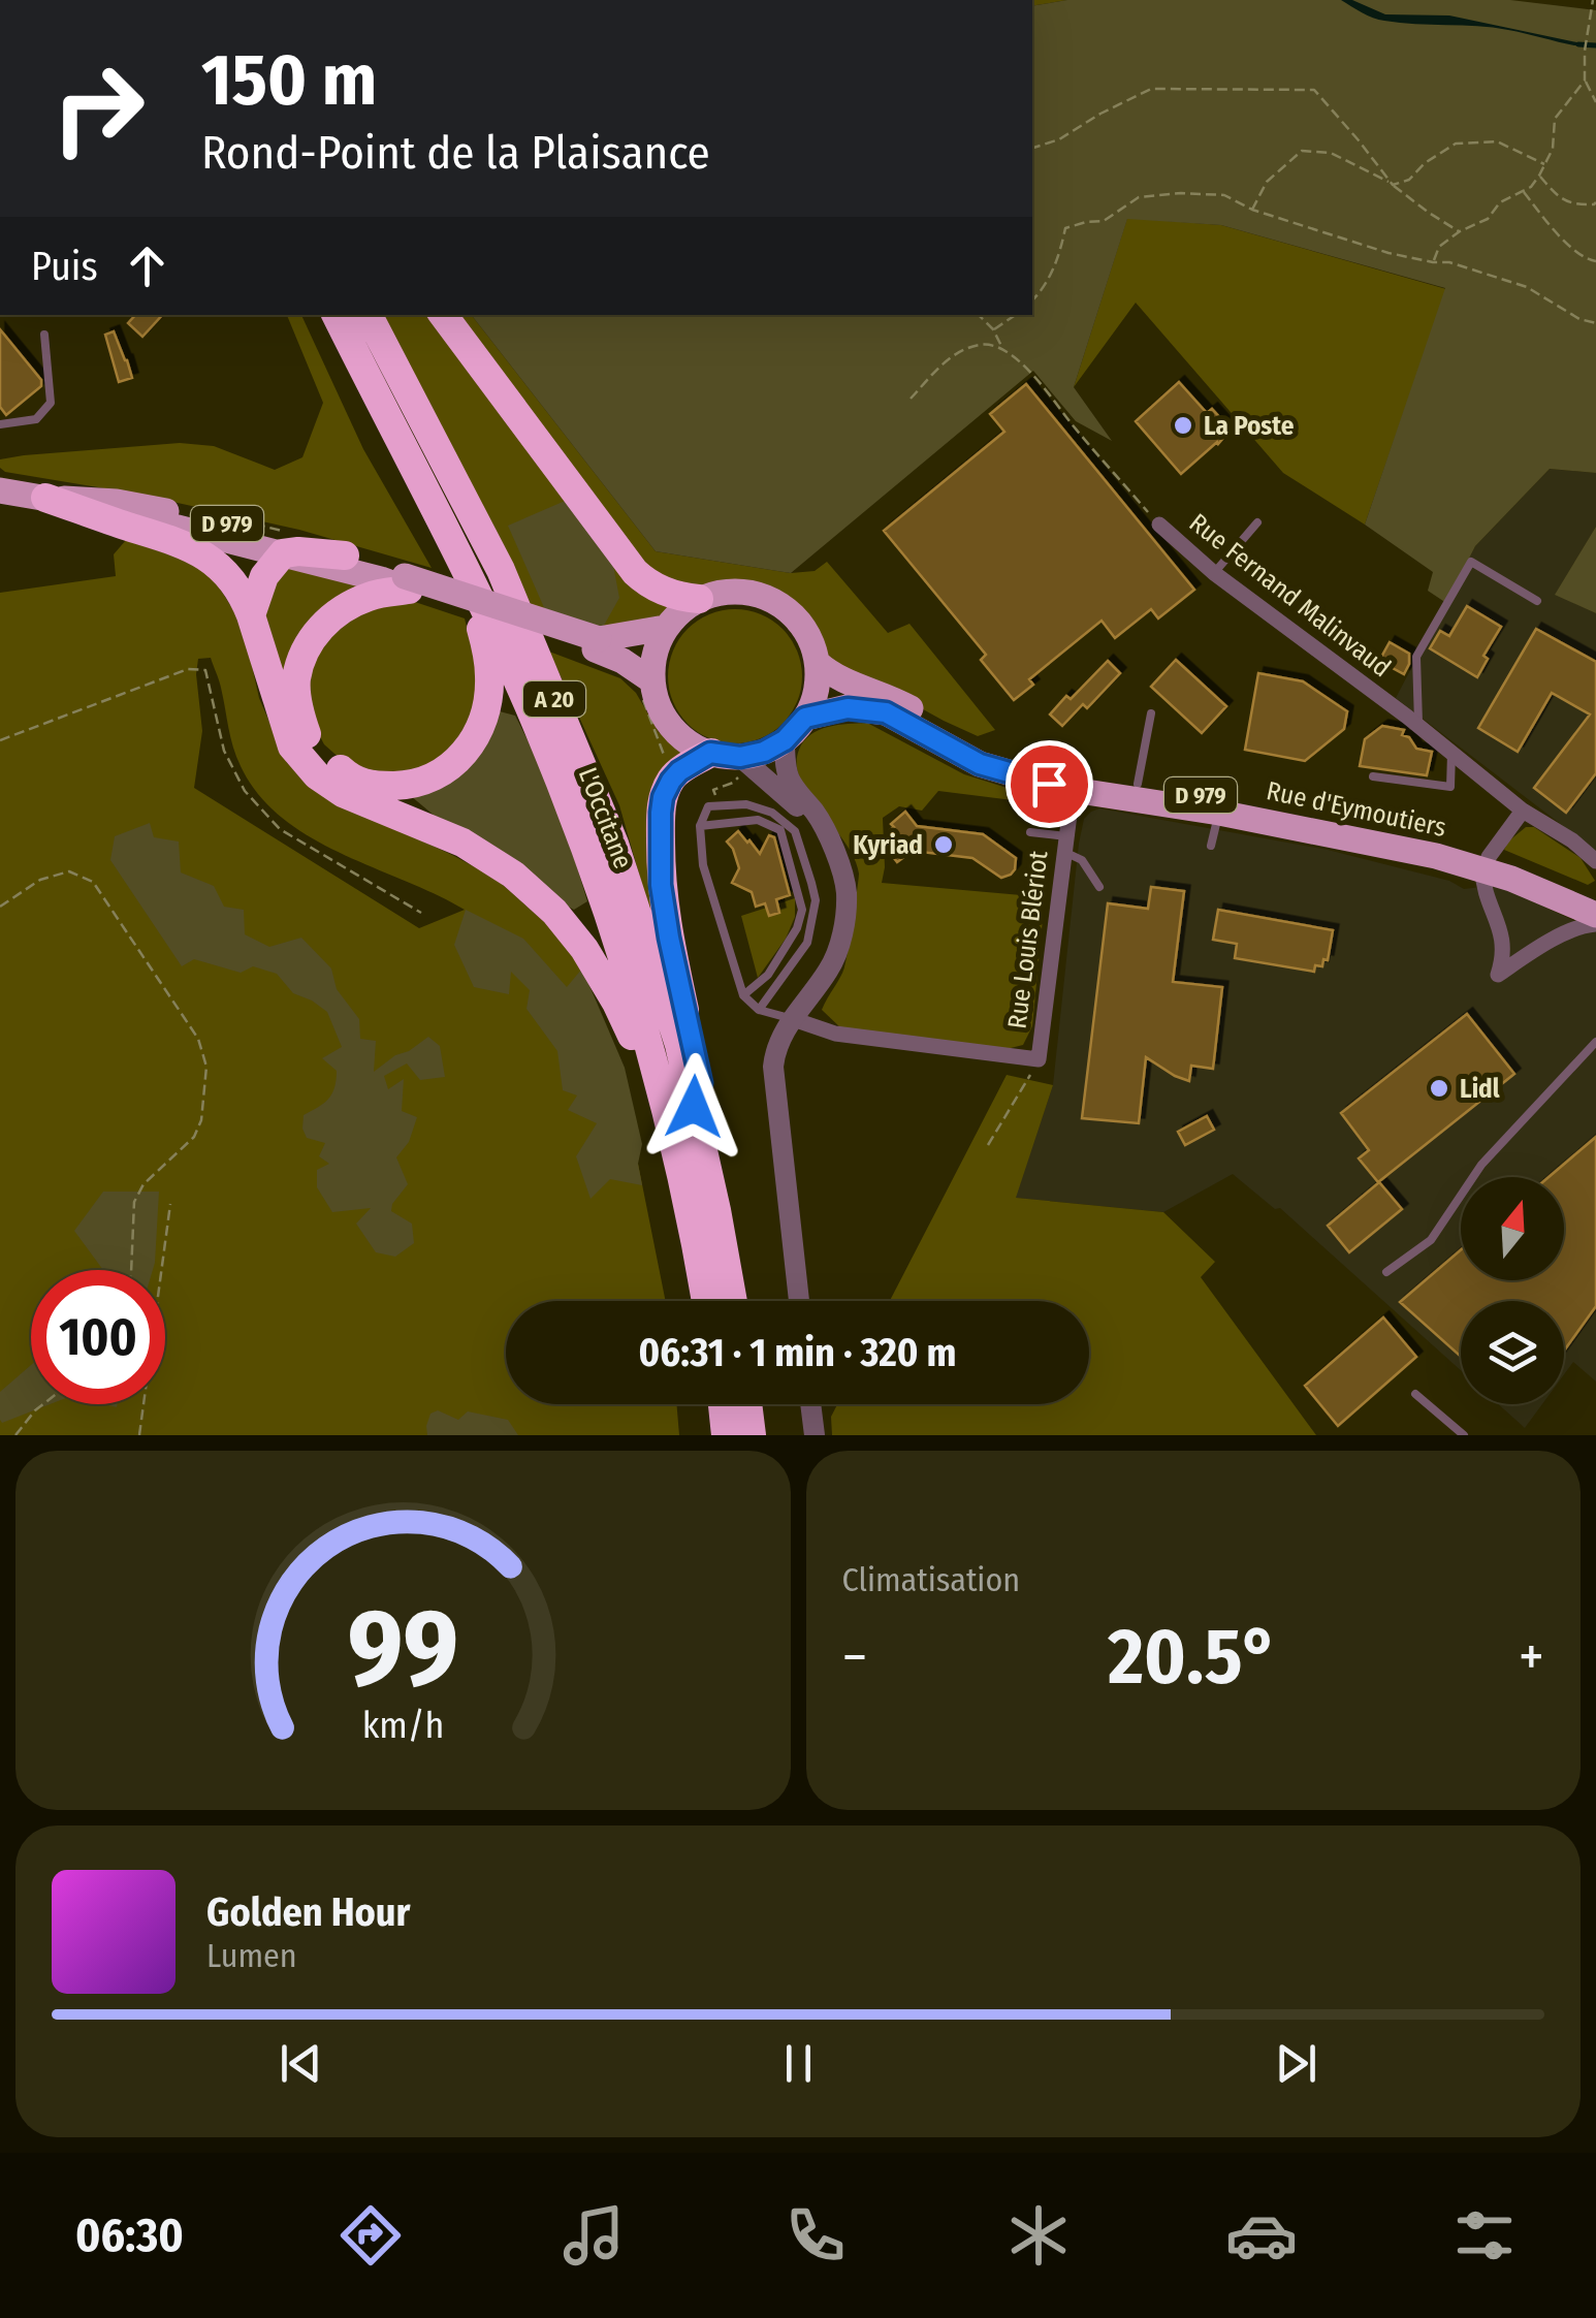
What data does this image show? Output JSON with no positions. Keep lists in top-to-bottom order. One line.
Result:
{"streets":{"highway":["A 20","L'Occitane"],"main road":["D 979","Rue d'Eymoutiers"],"street":["Rue Fernand Malinvaud","Rue Louis Blériot"]},"crossings":[["D 979","Rue d'Eymoutiers"],["Rue d'Eymoutiers","Rue Louis Blériot"]],"places":["La Poste","Kyriad","Lidl"],"north":"top","page":{"turn":["150 m","Rond-Point de la Plaisance"],"then":"Puis","limit":"100","trip":"06:31 · 1 min · 320 m","tile":"Climatisation","heat":["−","20.5°","+"],"song":["Golden Hour","Lumen"],"tabs":"06:30","gauge":["99","km/h"]}}
